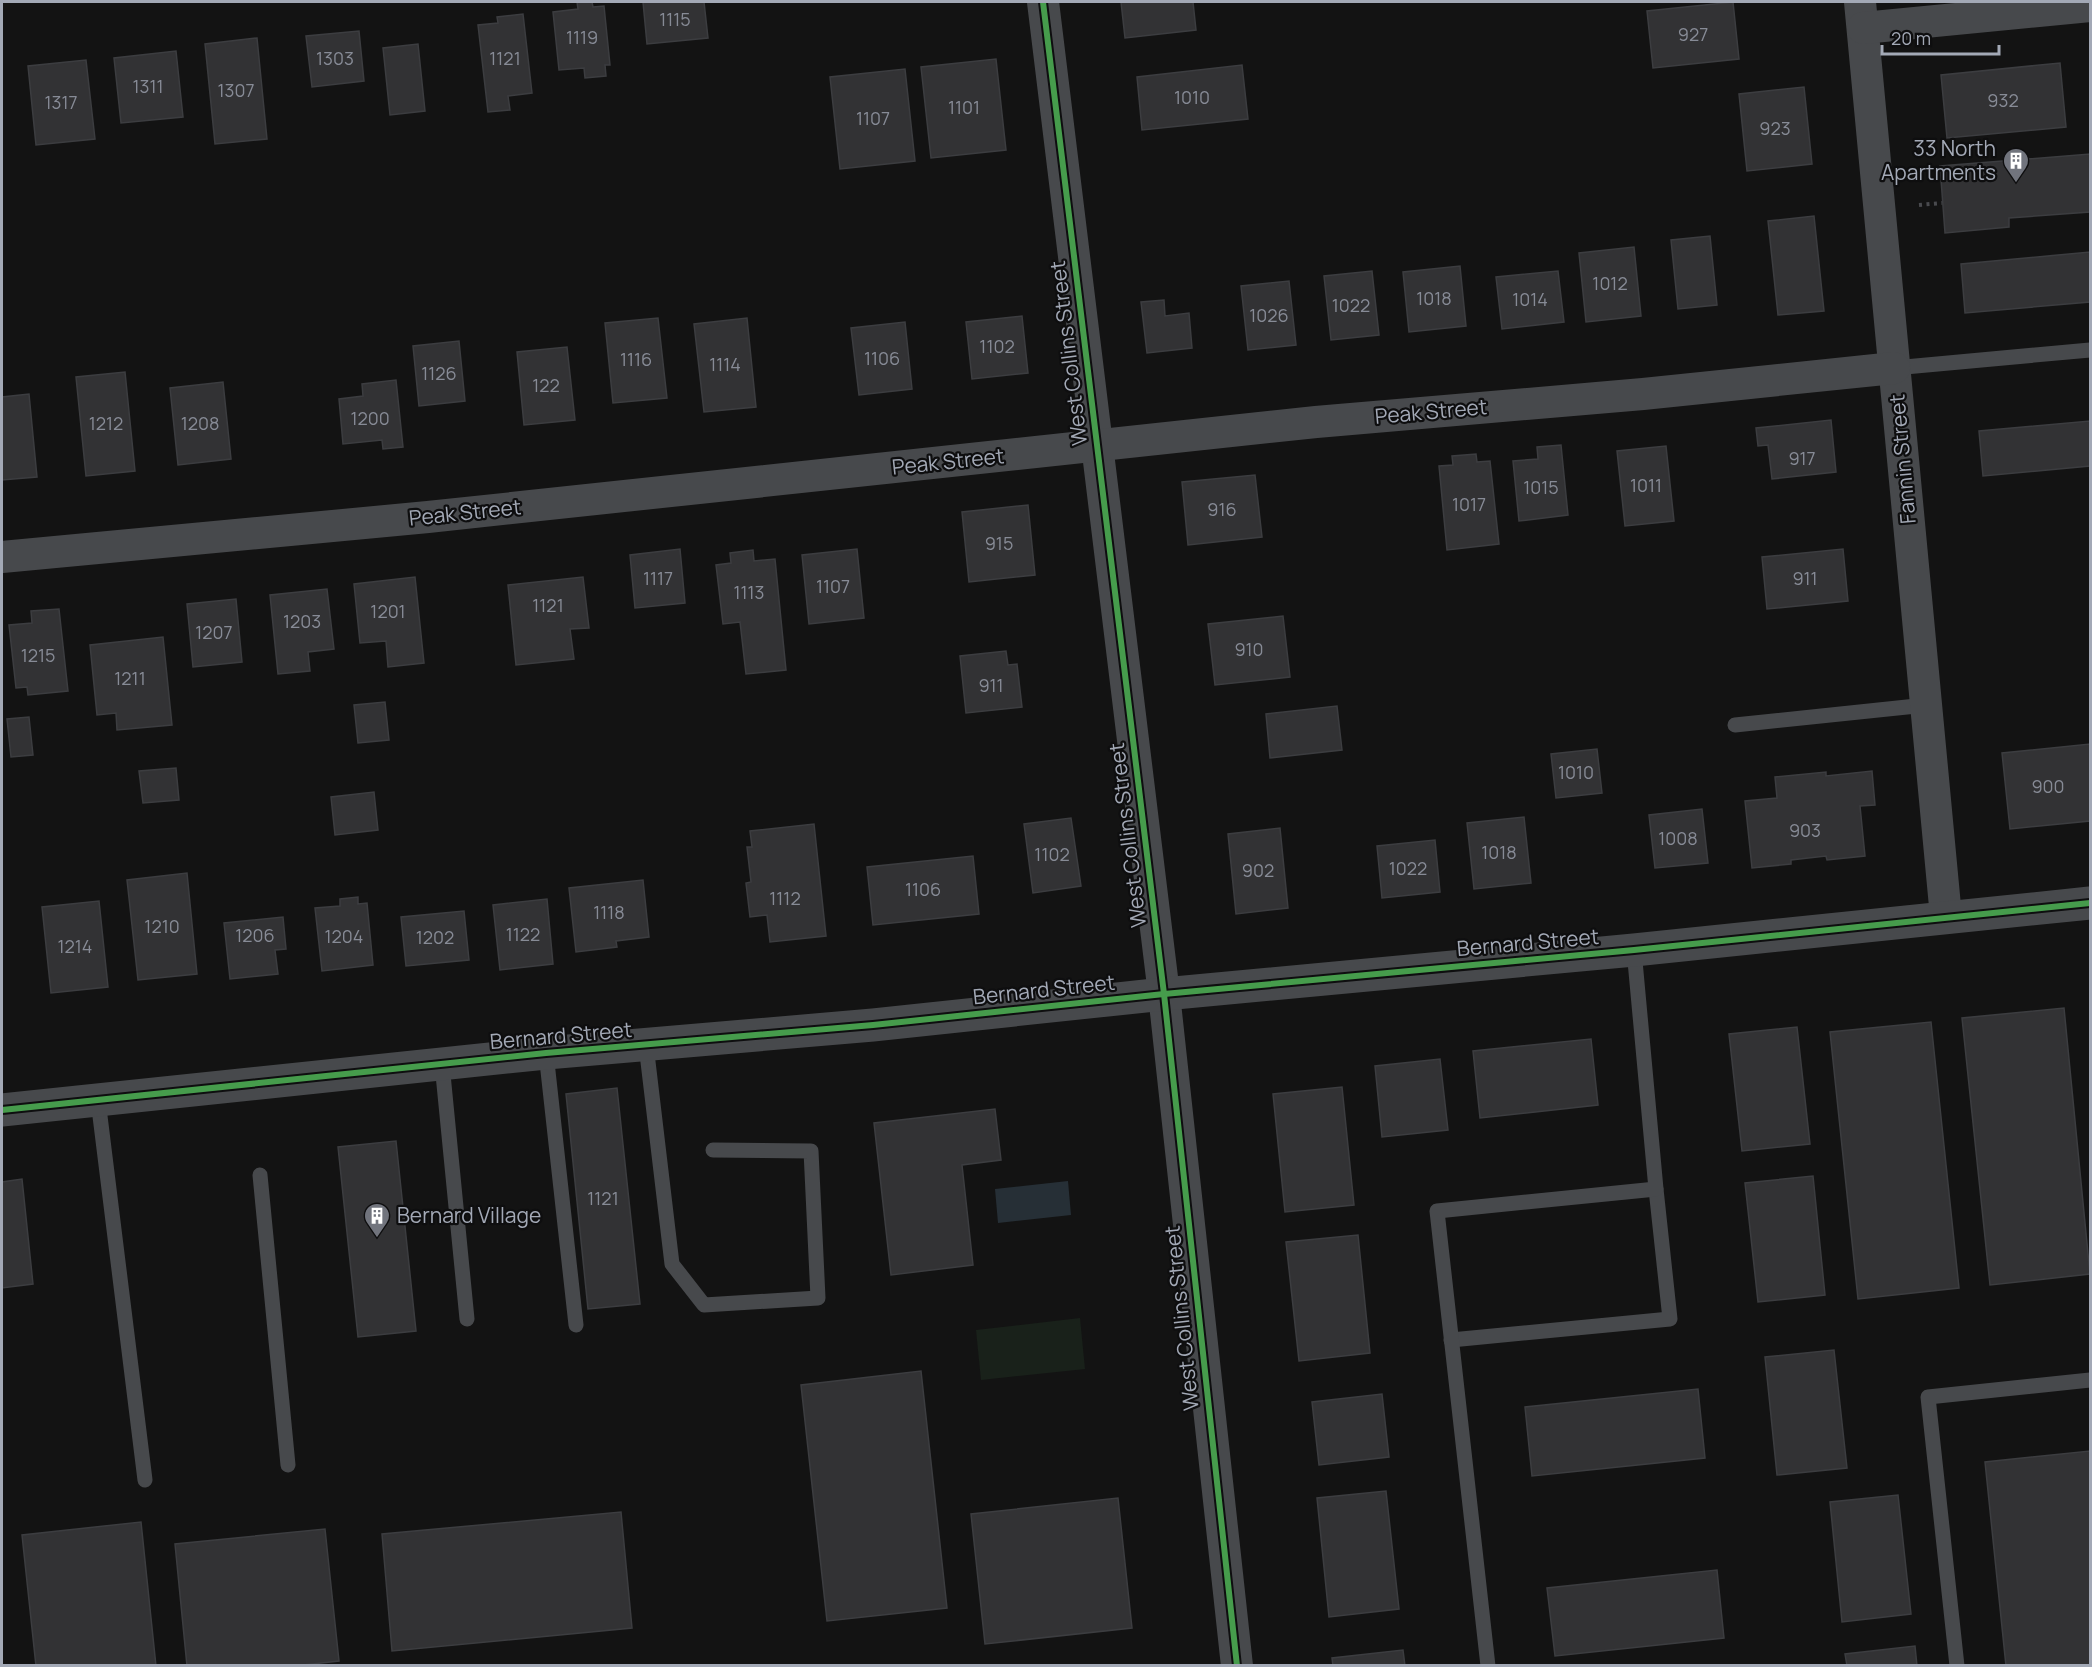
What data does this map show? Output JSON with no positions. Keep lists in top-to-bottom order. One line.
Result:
{"streets":{"street":["West Collins Street","Peak Street","Fannin Street","Bernard Street"]},"crossings":[["West Collins Street","Peak Street"],["West Collins Street","Bernard Street"],["Peak Street","Fannin Street"],["Fannin Street","Bernard Street"]],"places":{"building":["33 North Apartments","Bernard Village"]},"house_numbers":["1115","927","1119","1303","1121","1311","1307","1010","932","1317","1101","1107","923","1012","1018","1014","1022","1026","1102","1106","1116","1114","1126","122","1200","1212","1208","917","1011","1015","1017","916","915","1117","911","1107","1113","1121","1201","1203","1207","910","1215","1211","911","1010","900","903","1008","1018","1102","1022","902","1106","1112","1118","1210","1122","1206","1204","1202","1214","1121"],"scale_bar":"20 m"}
